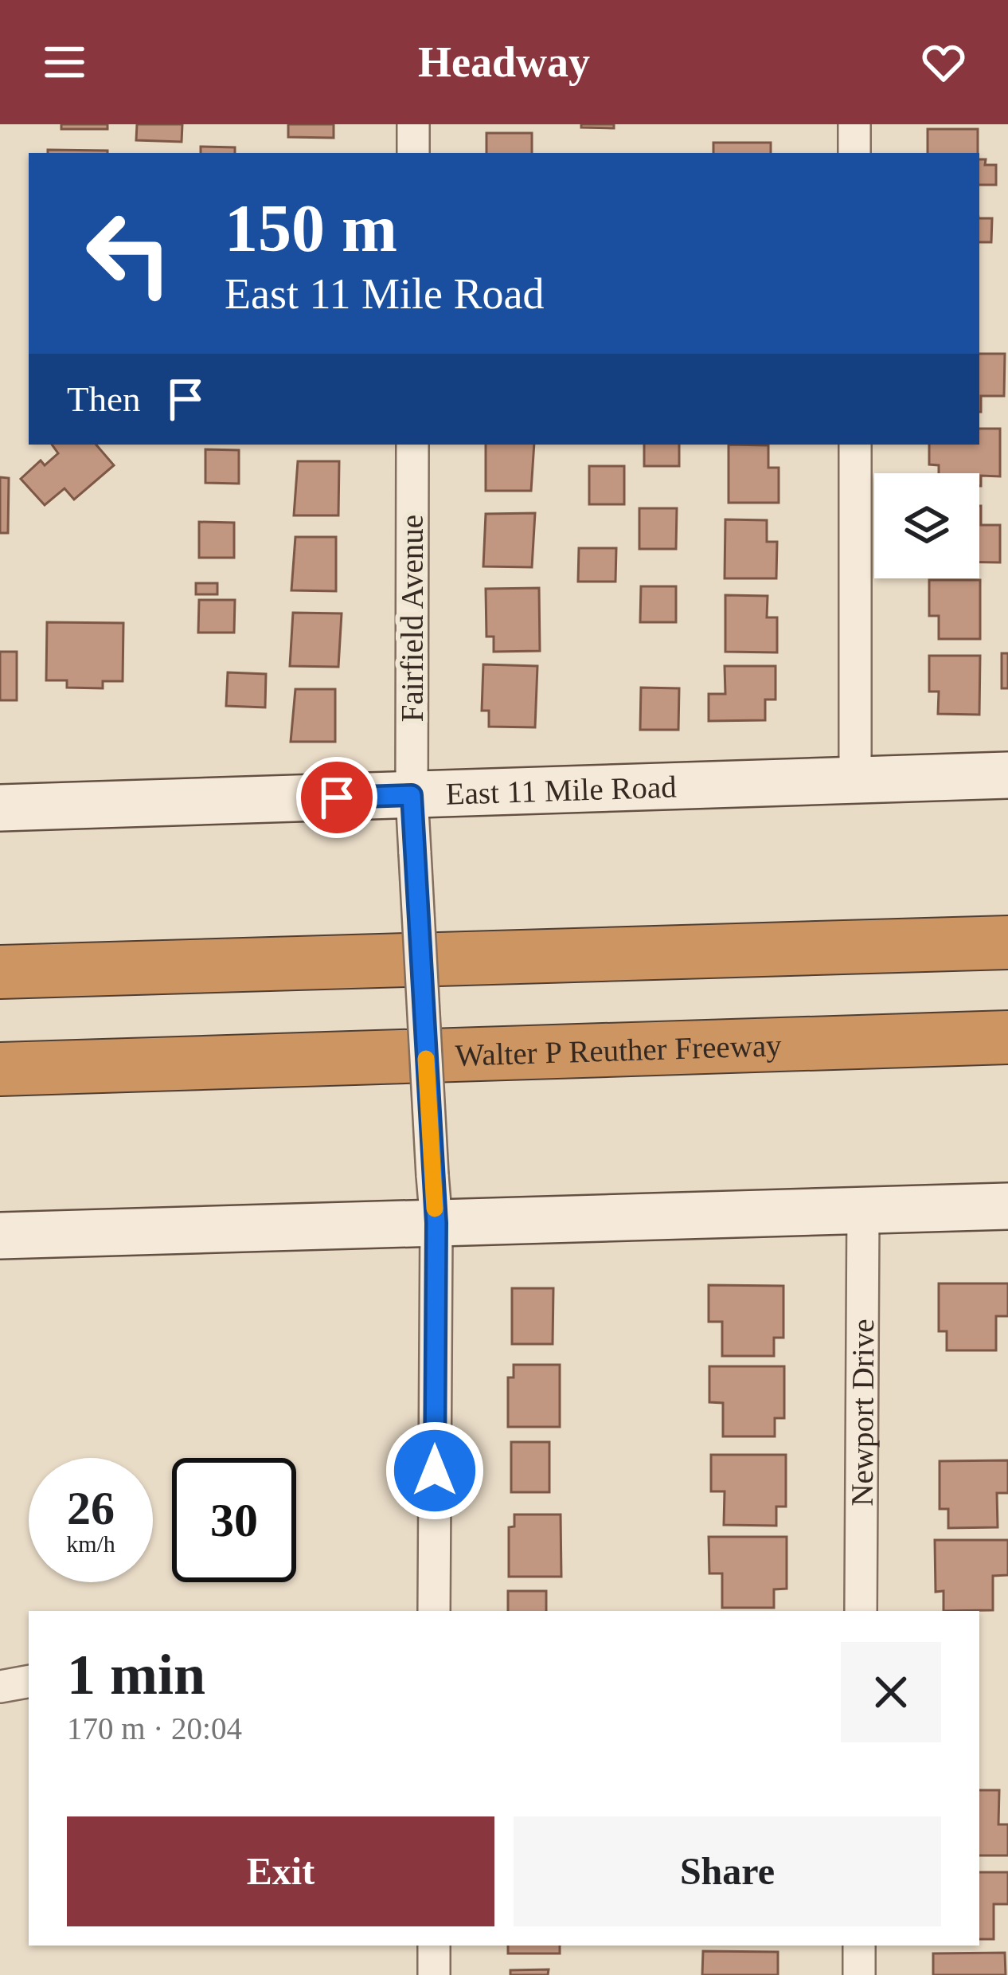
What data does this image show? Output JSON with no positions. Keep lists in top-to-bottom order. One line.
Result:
{"streets":{"highway":["Walter P Reuther Freeway"],"main road":["East 11 Mile Road"],"street":["Fairfield Avenue","Newport Drive"]},"crossings":[["Fairfield Avenue","East 11 Mile Road"]],"page":{"header":"Headway","turn":["150 m","East 11 Mile Road"],"then":"Then","speed":"26 km/h","limit":"30","heading":["1 min","170 m · 20:04"],"buttons":["Exit","Share"]}}
